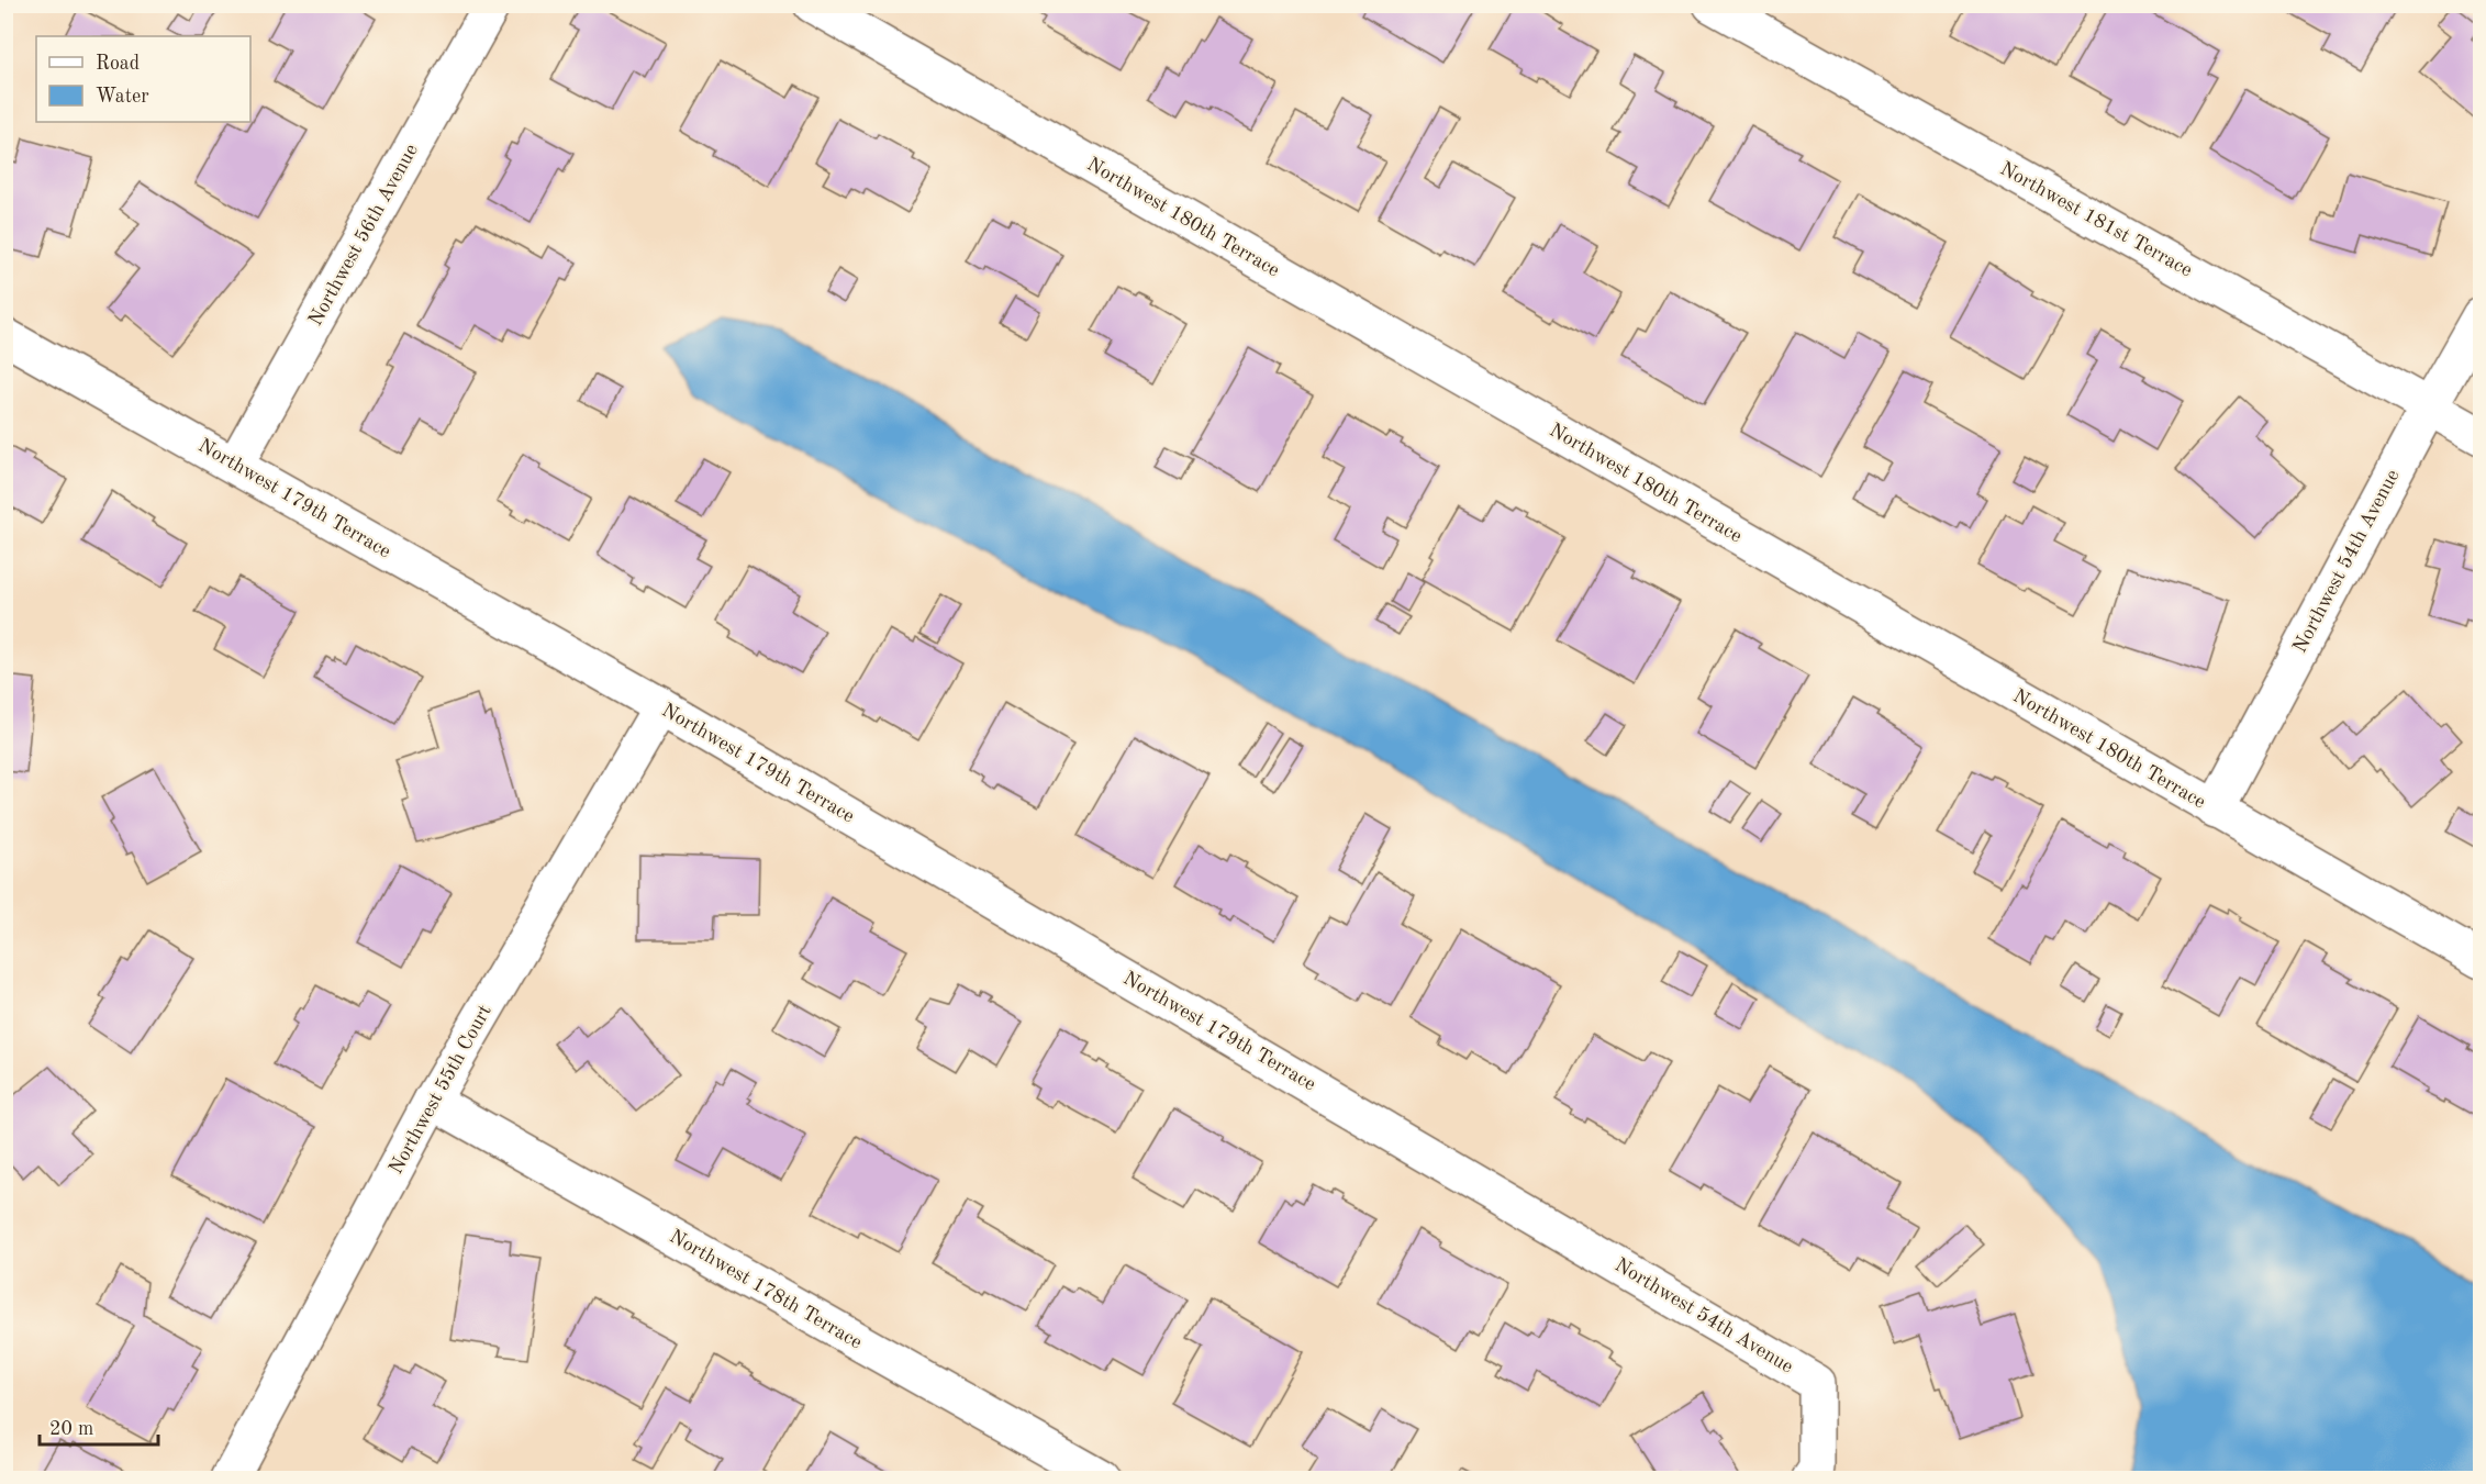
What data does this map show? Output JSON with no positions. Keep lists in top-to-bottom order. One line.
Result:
{"streets":{"street":["Northwest 180th Terrace","Northwest 181st Terrace","Northwest 56th Avenue","Northwest 179th Terrace","Northwest 54th Avenue","Northwest 55th Court","Northwest 178th Terrace"]},"crossings":[["Northwest 180th Terrace","Northwest 54th Avenue"],["Northwest 181st Terrace","Northwest 54th Avenue"],["Northwest 56th Avenue","Northwest 179th Terrace"],["Northwest 179th Terrace","Northwest 54th Avenue"],["Northwest 179th Terrace","Northwest 55th Court"],["Northwest 55th Court","Northwest 178th Terrace"]],"legend":["Road","Water"],"scale_bar":"20 m"}
